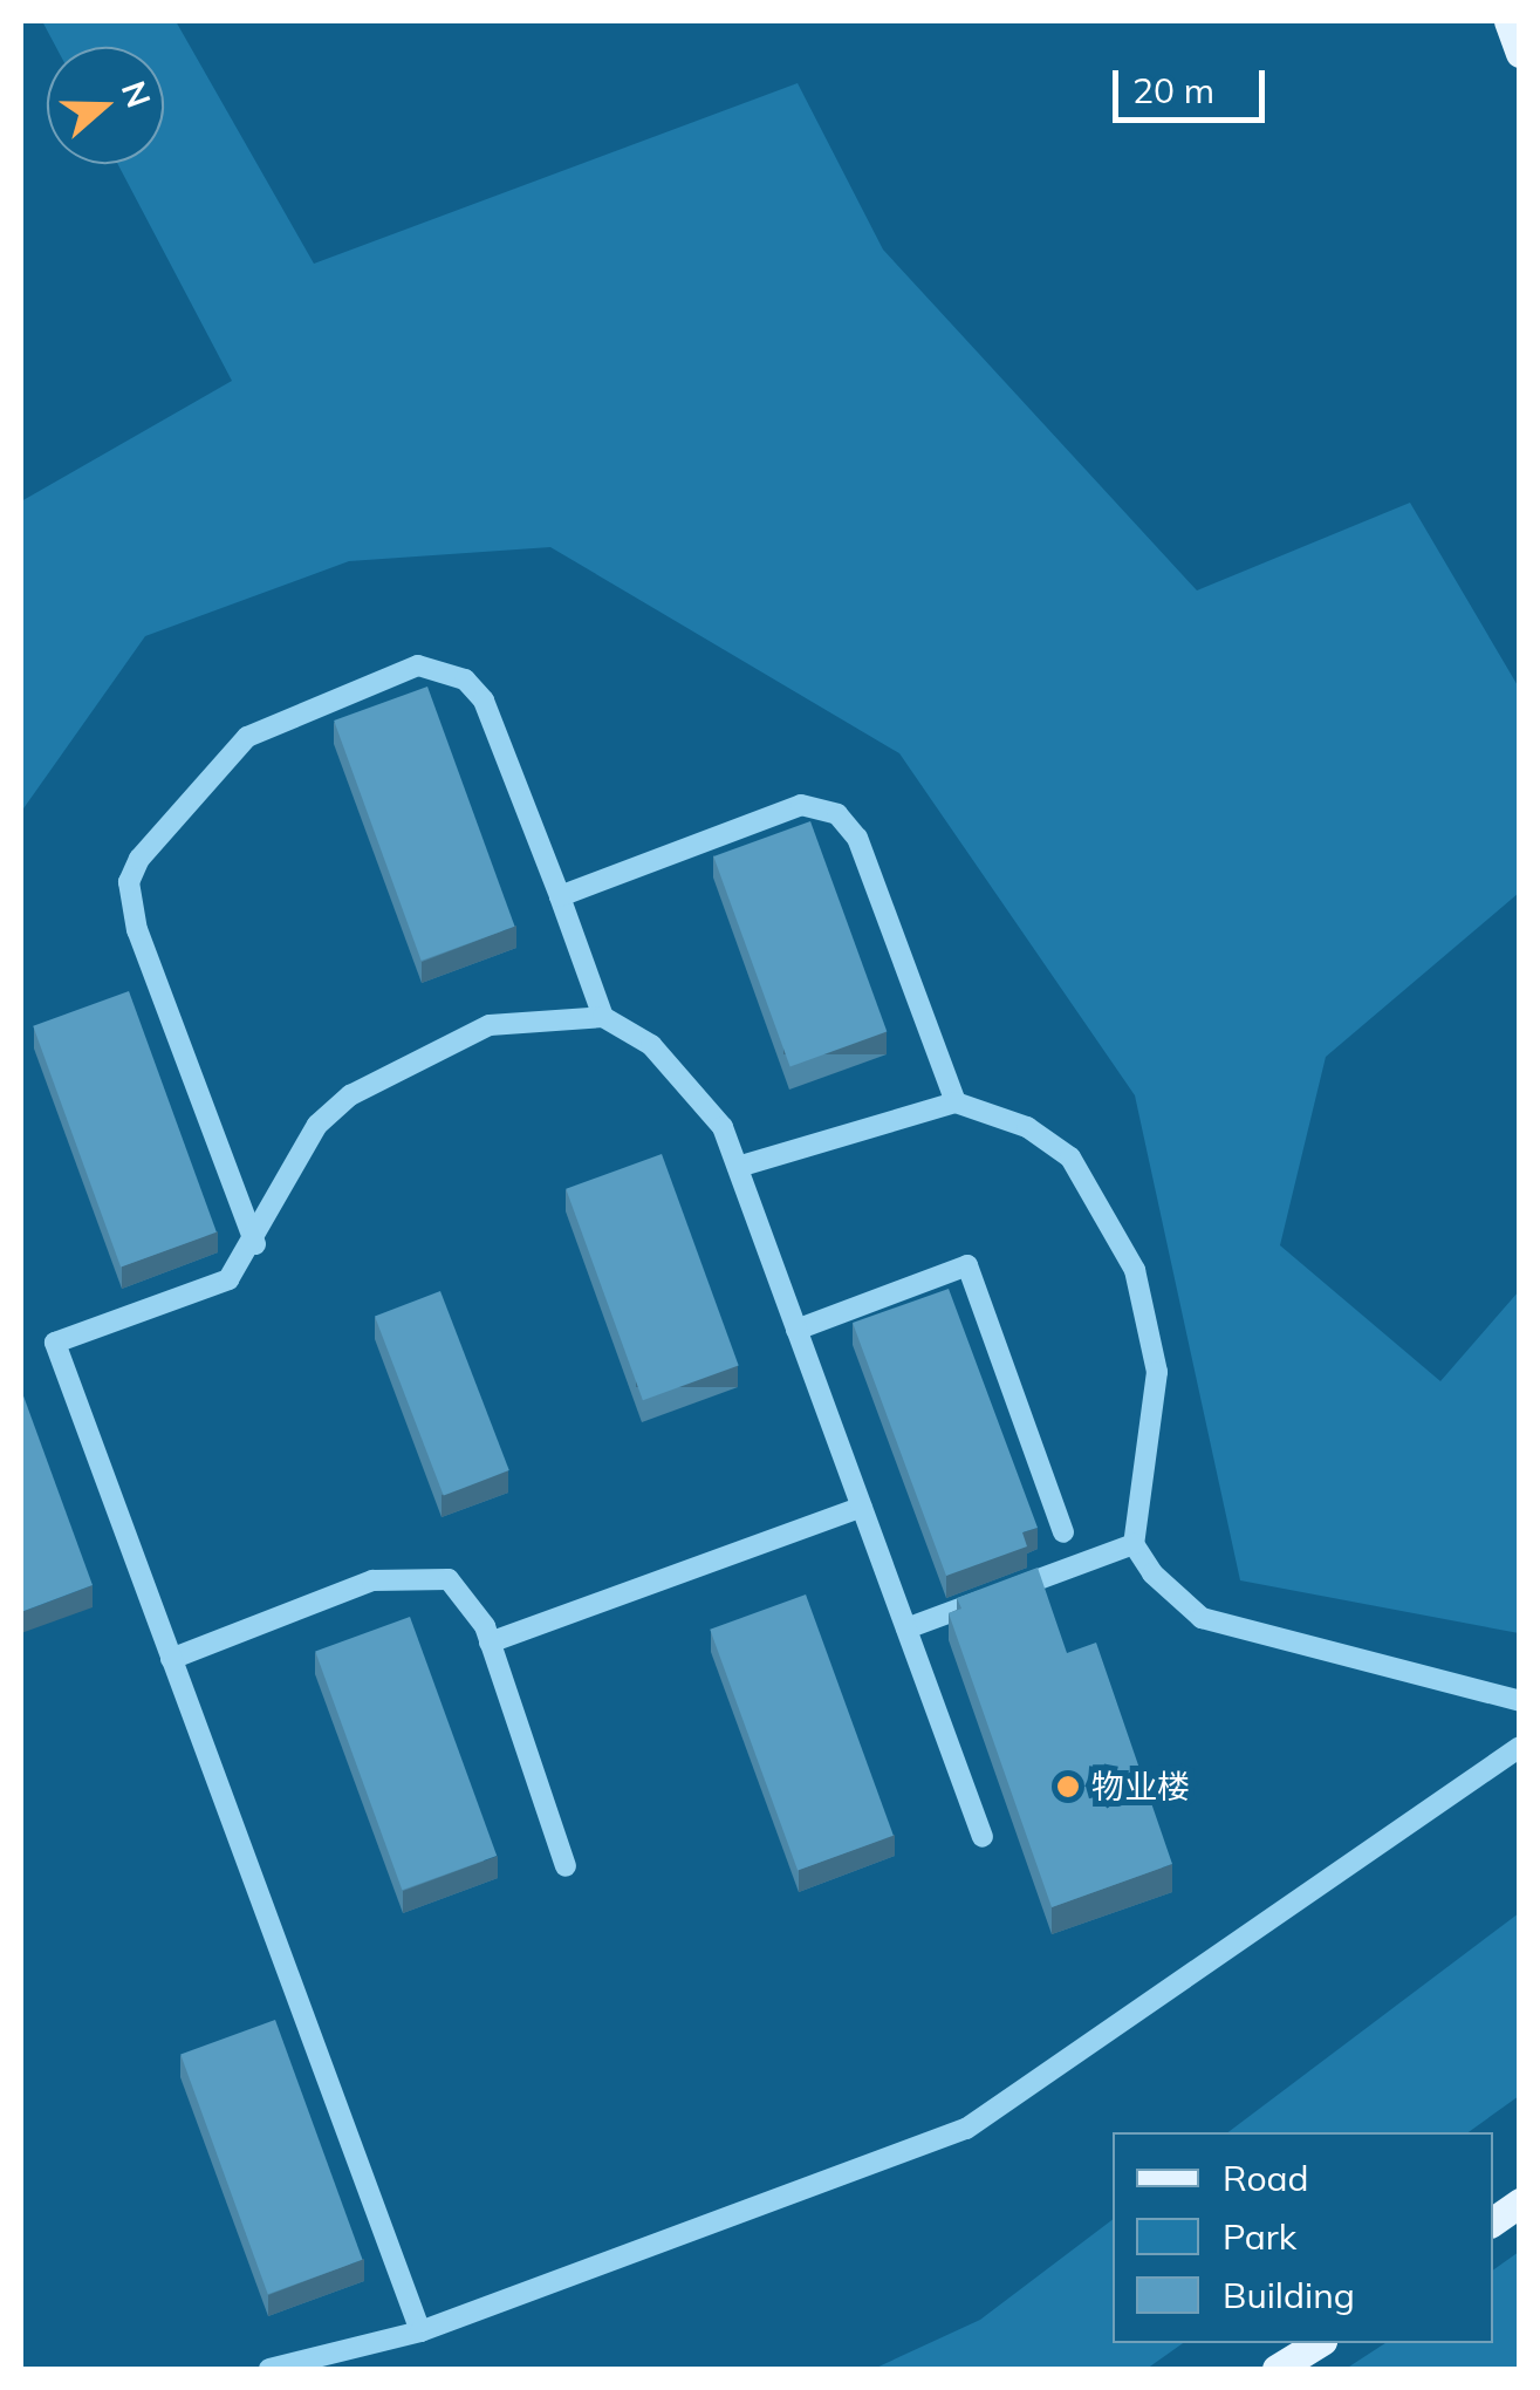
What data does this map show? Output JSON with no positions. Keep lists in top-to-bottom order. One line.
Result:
{"places":["物业楼"],"legend":["Road","Park","Building"],"scale_bar":"20 m","north":"right"}
